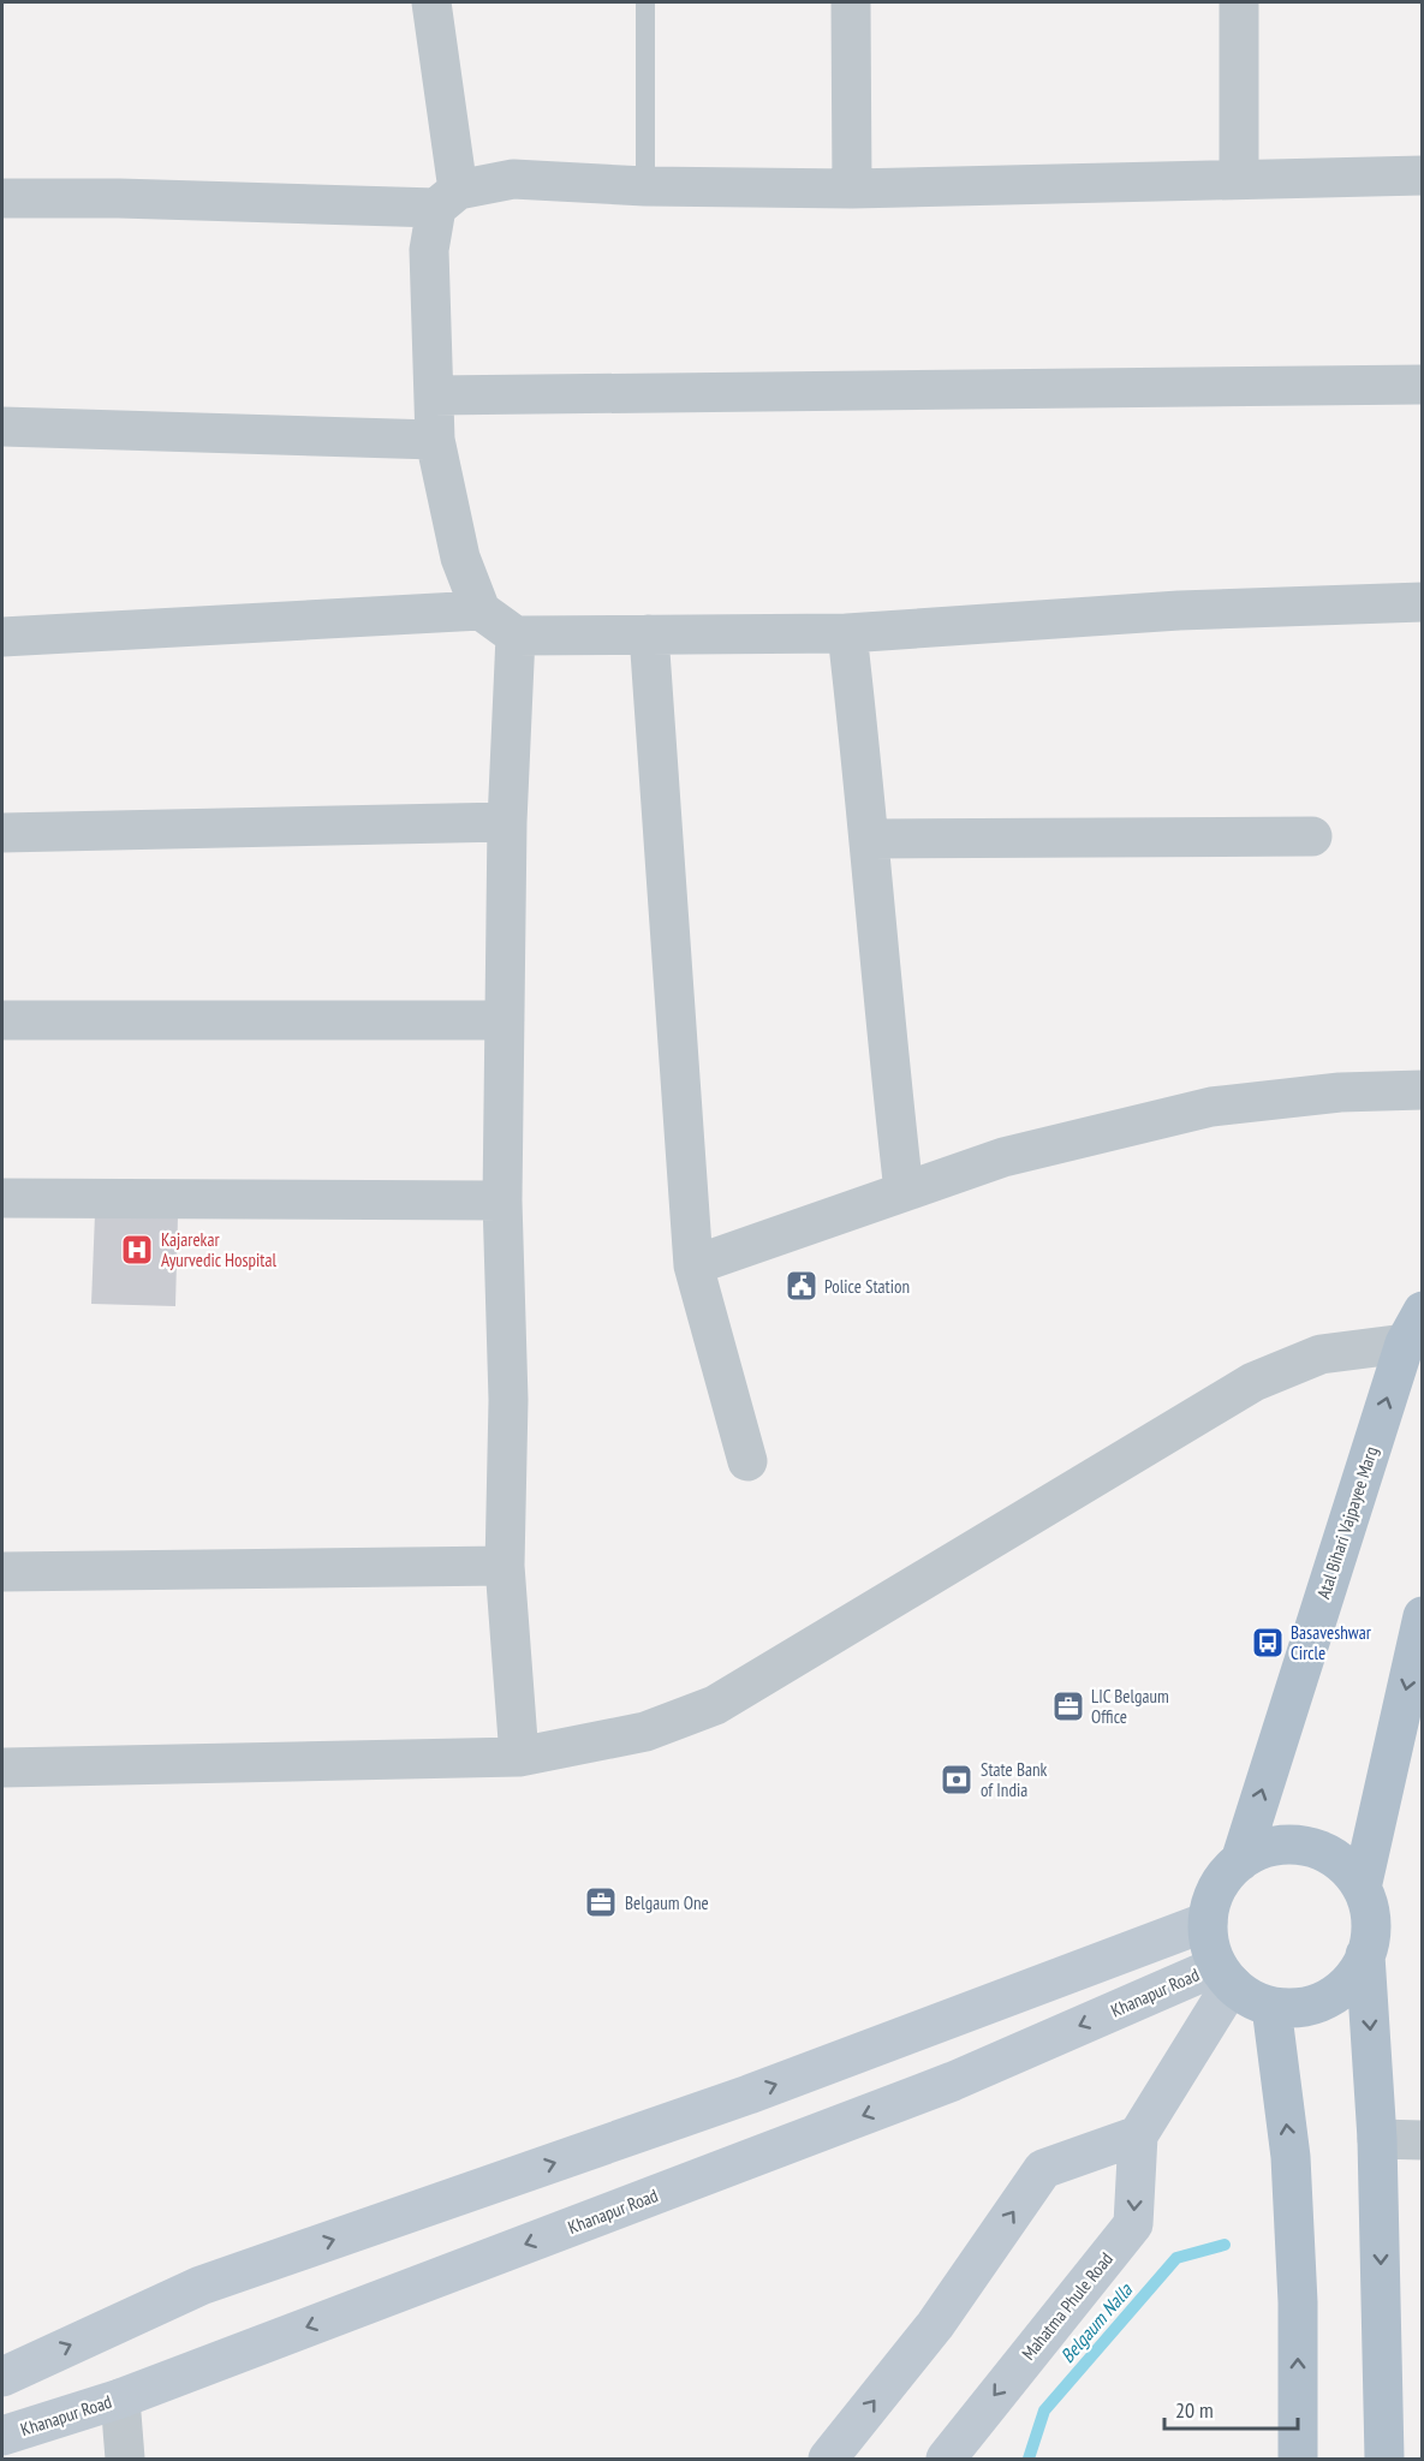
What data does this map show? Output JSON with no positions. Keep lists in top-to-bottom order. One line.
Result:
{"streets":{"main road":["Atal Bihari Vajpayee Marg","Khanapur Road","Mahatma Phule Road"]},"crossings":[["Atal Bihari Vajpayee Marg","Khanapur Road"]],"water":["Belgaum Nalla"],"places":{"hospital":["Kajarekar Ayurvedic Hospital"],"public building":["Police Station"],"bus stop":["Basaveshwar Circle"],"office":["LIC Belgaum Office","Belgaum One"],"bank":["State Bank of India"]},"scale_bar":"20 m"}
